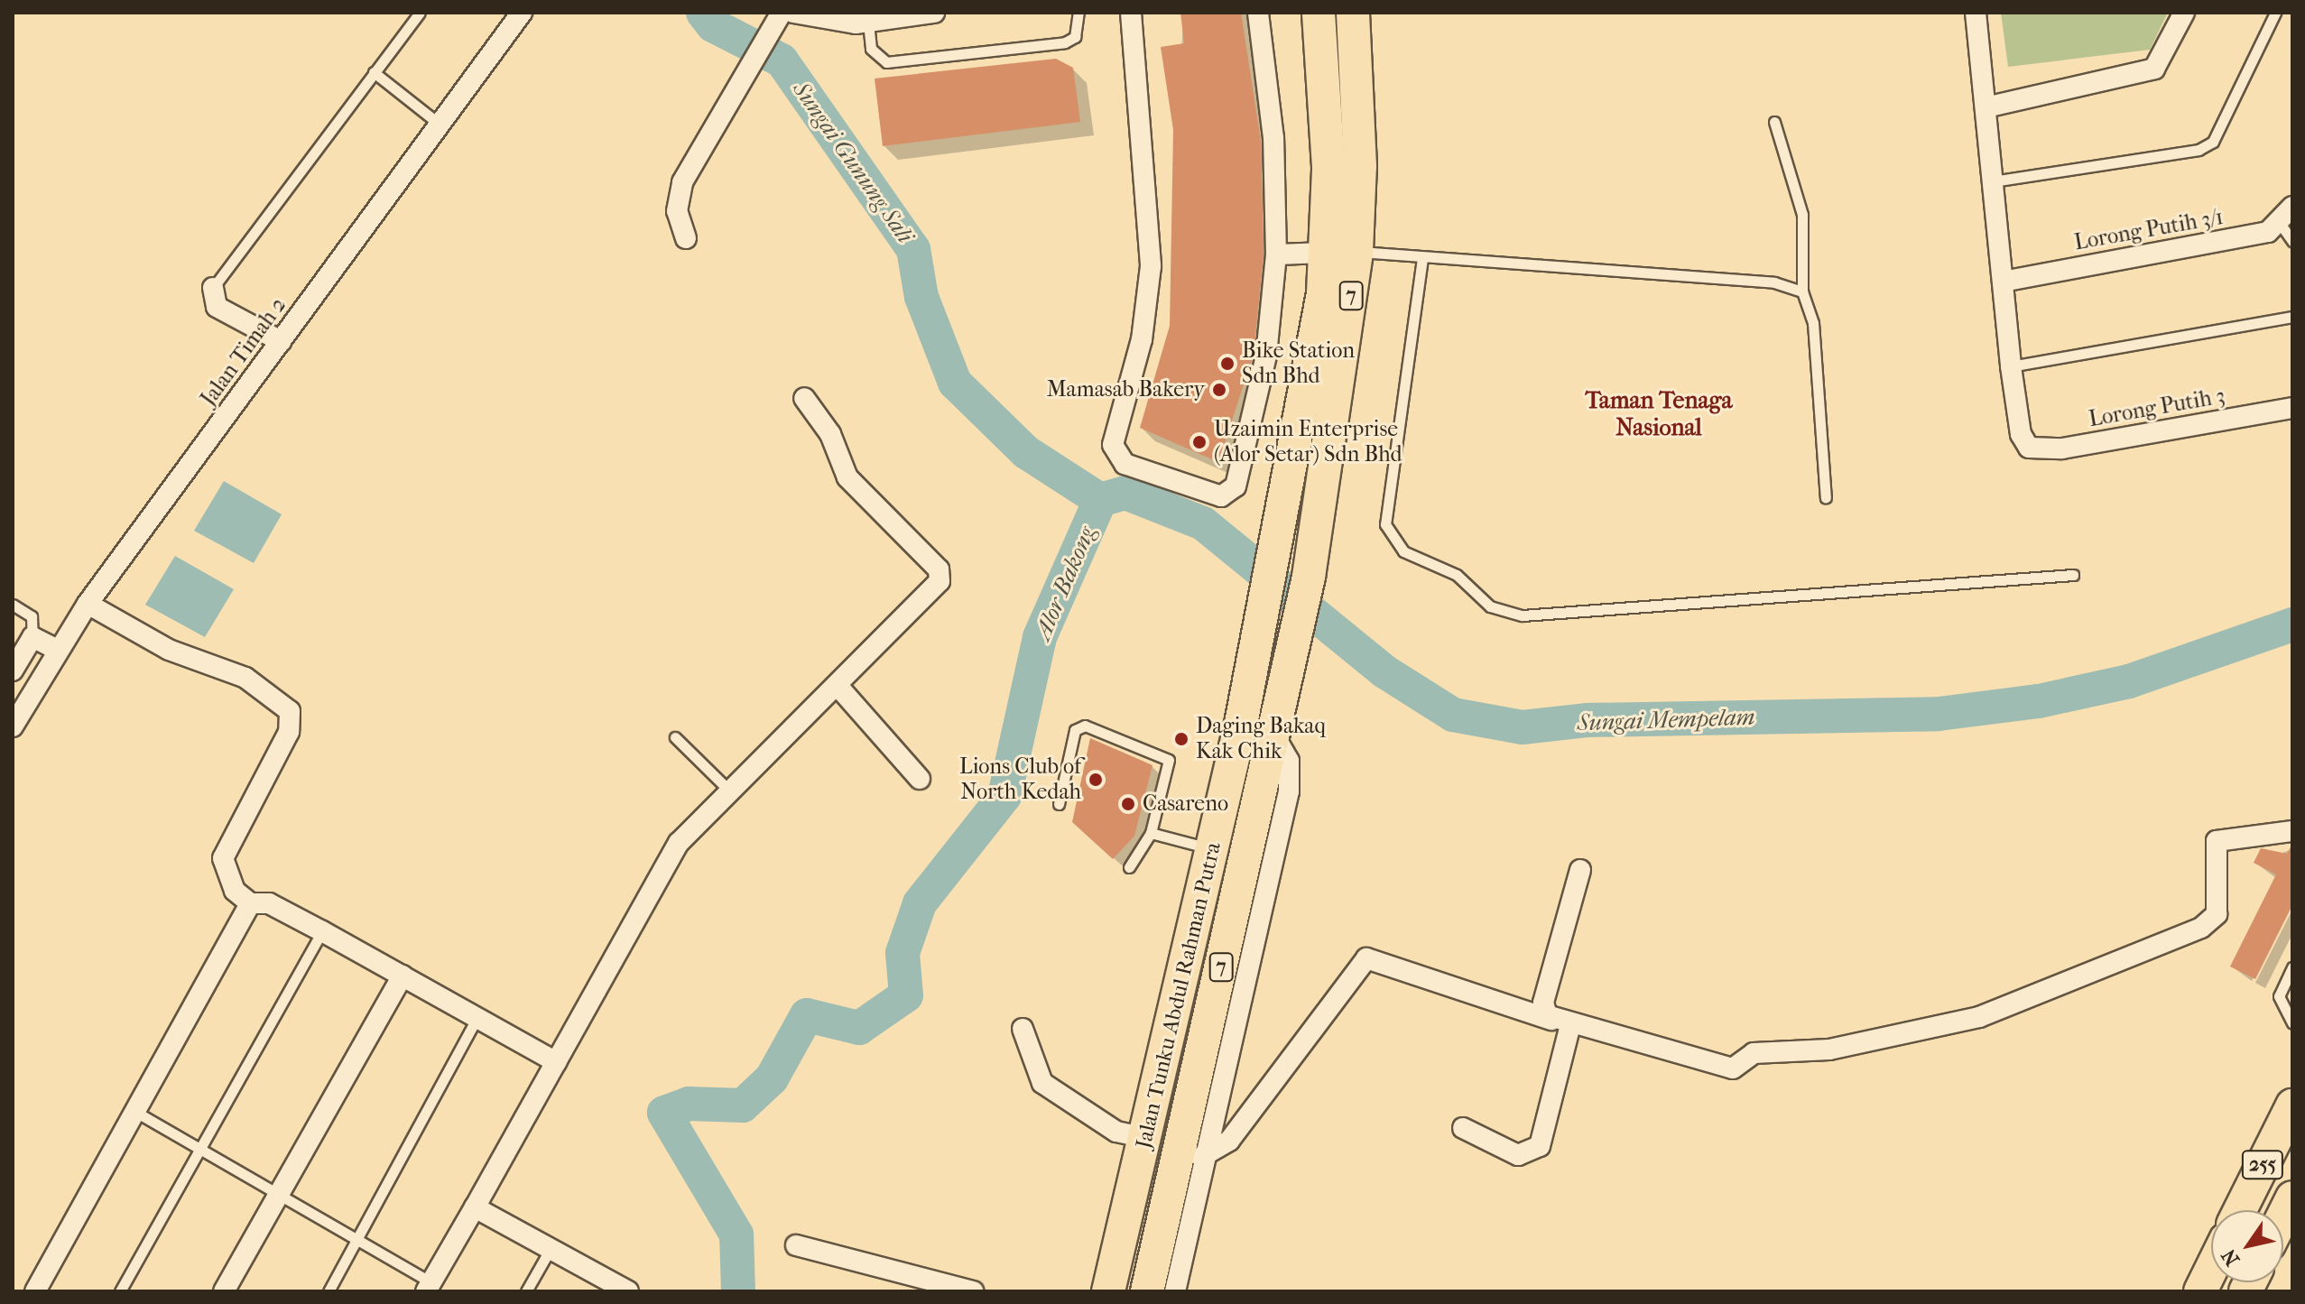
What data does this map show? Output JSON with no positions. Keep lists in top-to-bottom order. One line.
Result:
{"streets":{"main road":["7","Jalan Tunku Abdul Rahman Putra","255"],"street":["Lorong Putih 3/1","Jalan Timah 2","Lorong Putih 3"]},"districts":["Taman Tenaga Nasional"],"water":["Sungai Gunung Sali","Alor Bakong","Sungai Mempelam"],"places":["Bike Station Sdn Bhd","Mamasab Bakery","Uzaimin Enterprise (Alor Setar) Sdn Bhd","Daging Bakaq Kak Chik","Lions Club of North Kedah","Casareno"],"north":"bottom left"}
